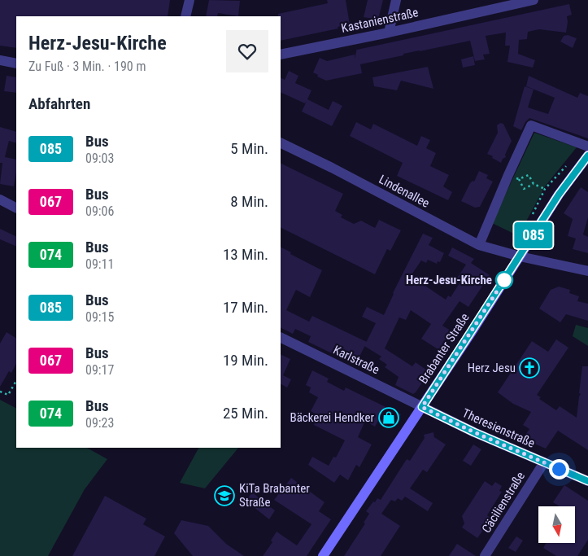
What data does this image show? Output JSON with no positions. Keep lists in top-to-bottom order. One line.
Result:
{"streets":{"main road":["Brabanter Straße"],"street":["Kastanienstraße","Lindenallee","Karlstraße","Theresienstraße","Cäcilienstraße"]},"crossings":[["Lindenallee","Brabanter Straße"],["Brabanter Straße","Karlstraße"],["Brabanter Straße","Theresienstraße"],["Karlstraße","Theresienstraße"],["Theresienstraße","Cäcilienstraße"]],"places":{"other":["Herz-Jesu-Kirche"],"church":["Herz Jesu"],"shop":["Bäckerei Hendker"],"school or university":["KiTa Brabanter Straße"]},"lines":["bus line 085"],"north":"bottom","page":{"on_map":"085","heading":[["Herz-Jesu-Kirche","Zu Fuß · 3 Min. · 190 m"],"Abfahrten"],"list":[{"mark":"085","name":"Bus","note":"09:03","value":"5 Min."},{"mark":"067","name":"Bus","note":"09:06","value":"8 Min."},{"mark":"074","name":"Bus","note":"09:11","value":"13 Min."},{"mark":"085","name":"Bus","note":"09:15","value":"17 Min."},{"mark":"067","name":"Bus","note":"09:17","value":"19 Min."},{"mark":"074","name":"Bus","note":"09:23","value":"25 Min."}]}}
